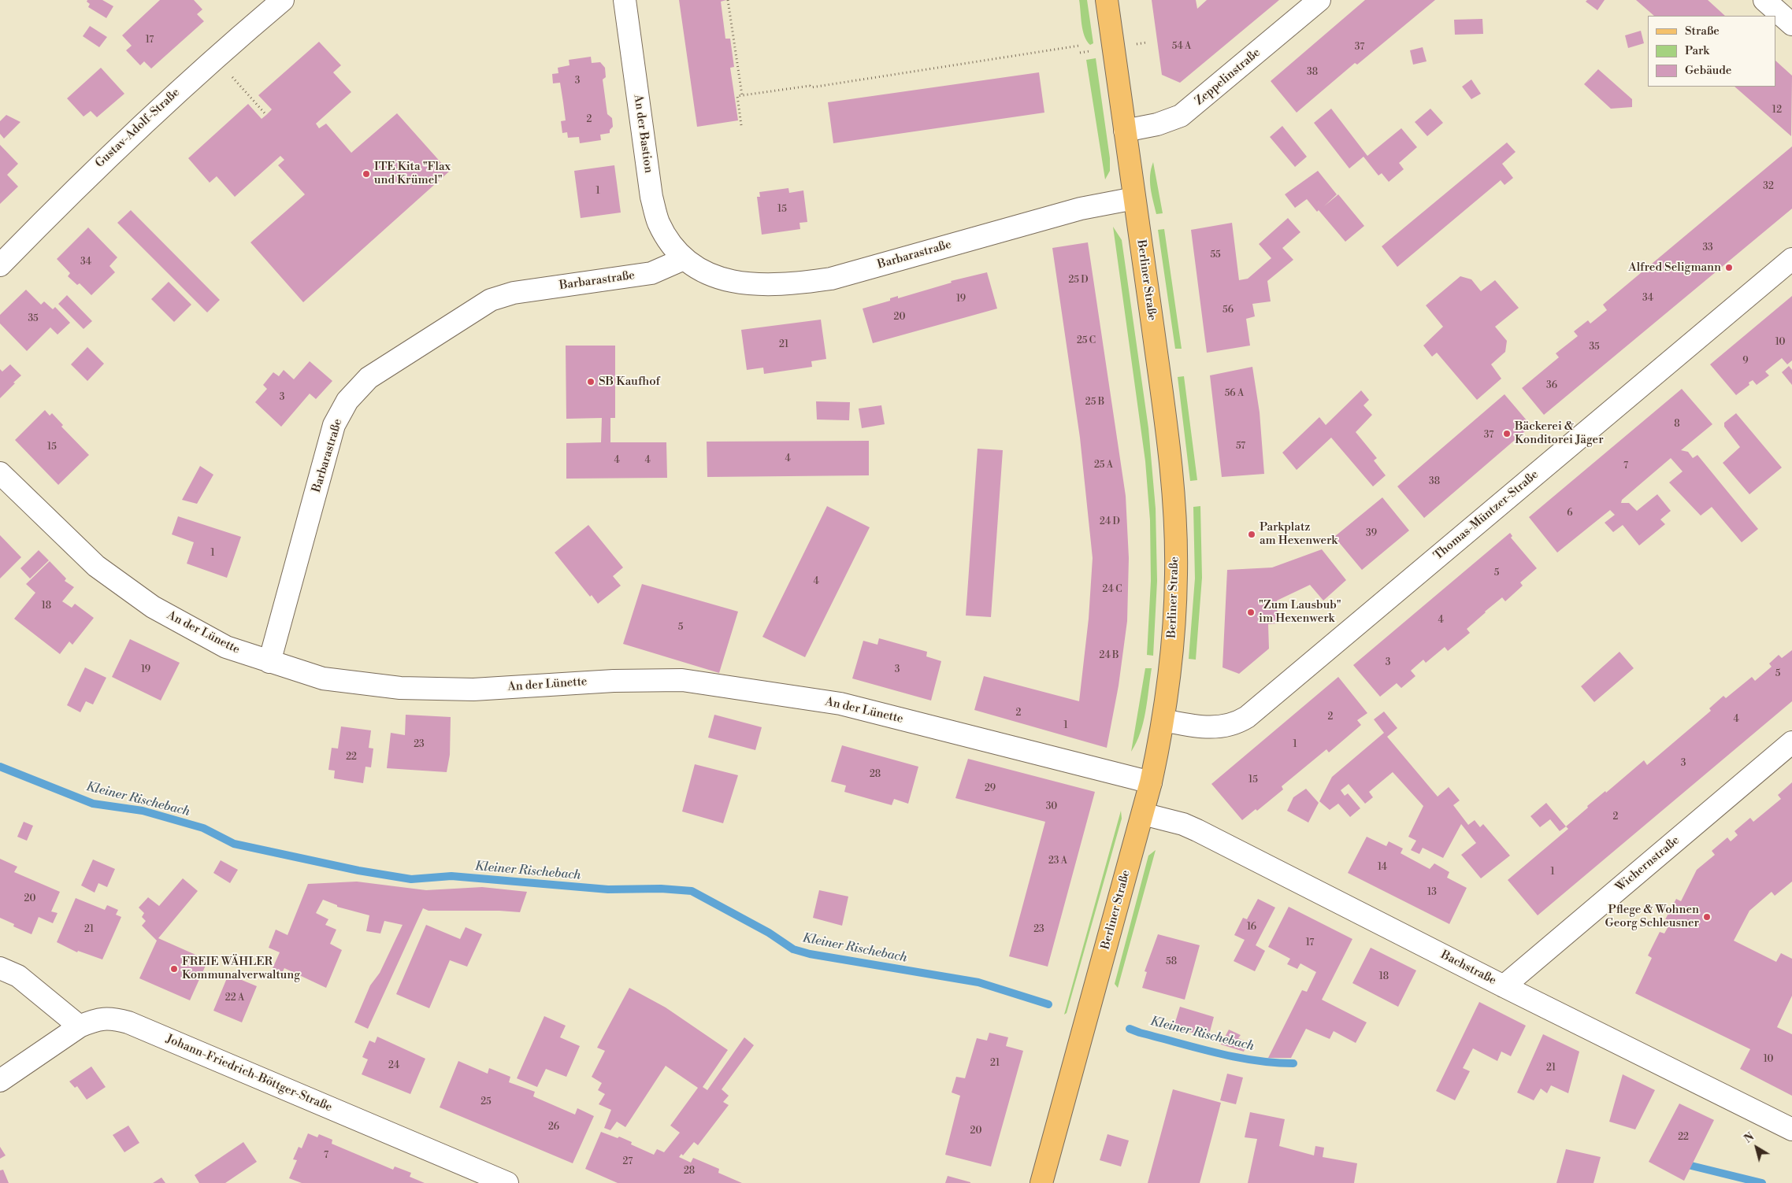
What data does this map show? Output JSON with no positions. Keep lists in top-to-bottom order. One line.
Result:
{"streets":{"main road":["Berliner Straße"],"street":["Zeppelinstraße","Gustav-Adolf-Straße","An der Bastion","Barbarastraße","Thomas-Müntzer-Straße","An der Lünette","Wichernstraße","Bachstraße","Johann-Friedrich-Böttger-Straße"]},"crossings":[["Zeppelinstraße","Berliner Straße"],["An der Bastion","Barbarastraße"],["Barbarastraße","Berliner Straße"],["Barbarastraße","An der Lünette"],["Berliner Straße","Thomas-Müntzer-Straße"],["Berliner Straße","An der Lünette"],["Berliner Straße","Bachstraße"],["Wichernstraße","Bachstraße"]],"water":["Kleiner Rischebach"],"places":["ITE Kita \"Flax und Krümel\"","Alfred Seligmann","SB Kaufhof","Bäckerei & Konditorei Jäger","Parkplatz am Hexenwerk","\"Zum Lausbub\" im Hexenwerk","Pflege & Wohnen Georg Schleusner","FREIE WÄHLER Kommunalverwaltung"],"house_numbers":["17","54 A","37","38","3","12","2","32","1","15","33","55","34","25 D","34","19","56","20","35","25 C","10","21","35","9","36","56 A","3","25 B","8","37","57","15","4","4","4","25 A","7","38","6","24 D","39","1","5","4","24 C","18","4","5","24 B","3","19","3","5","2","2","4","1","23","1","22","3","28","15","29","30","2","23 A","14","1","13","20","16","21","23","17","58","18","22 A","10","21","24","21","25","26","20","22","7","27","28"],"legend":["Straße","Park","Gebäude"],"north":"top left"}
